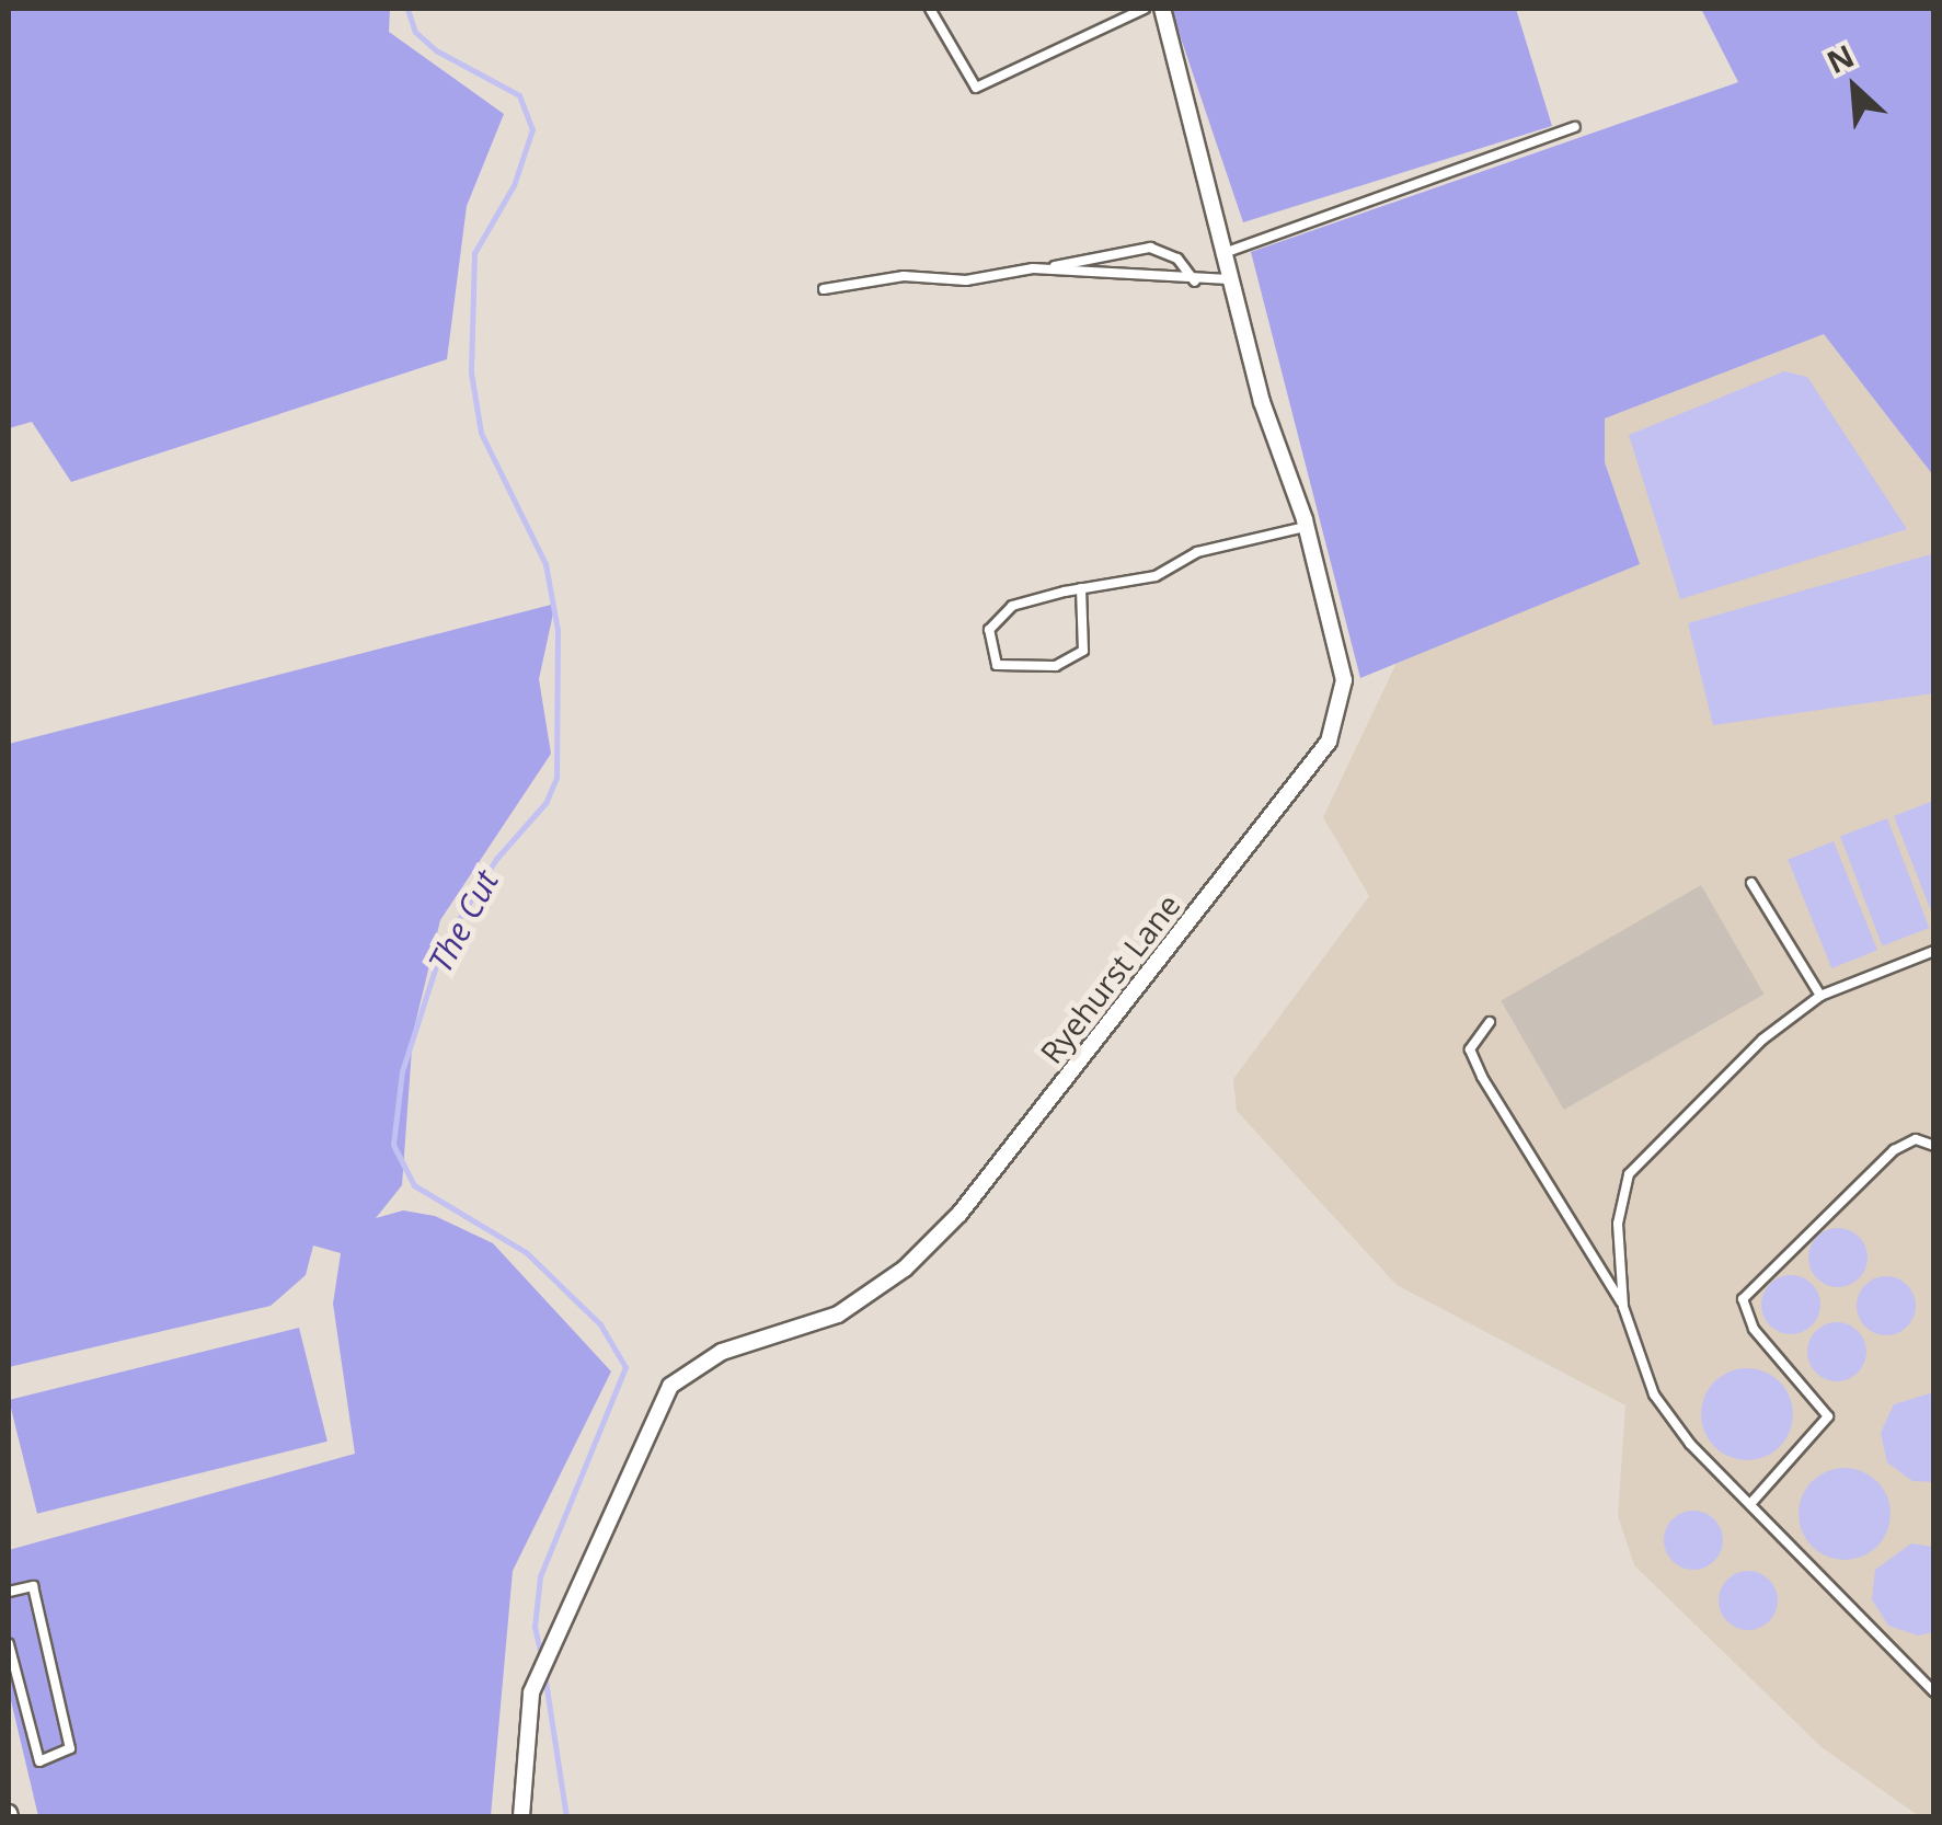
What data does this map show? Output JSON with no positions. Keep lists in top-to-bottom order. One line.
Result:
{"streets":{"street":["Ryehurst Lane"]},"water":["The Cut"],"north":"top left"}
